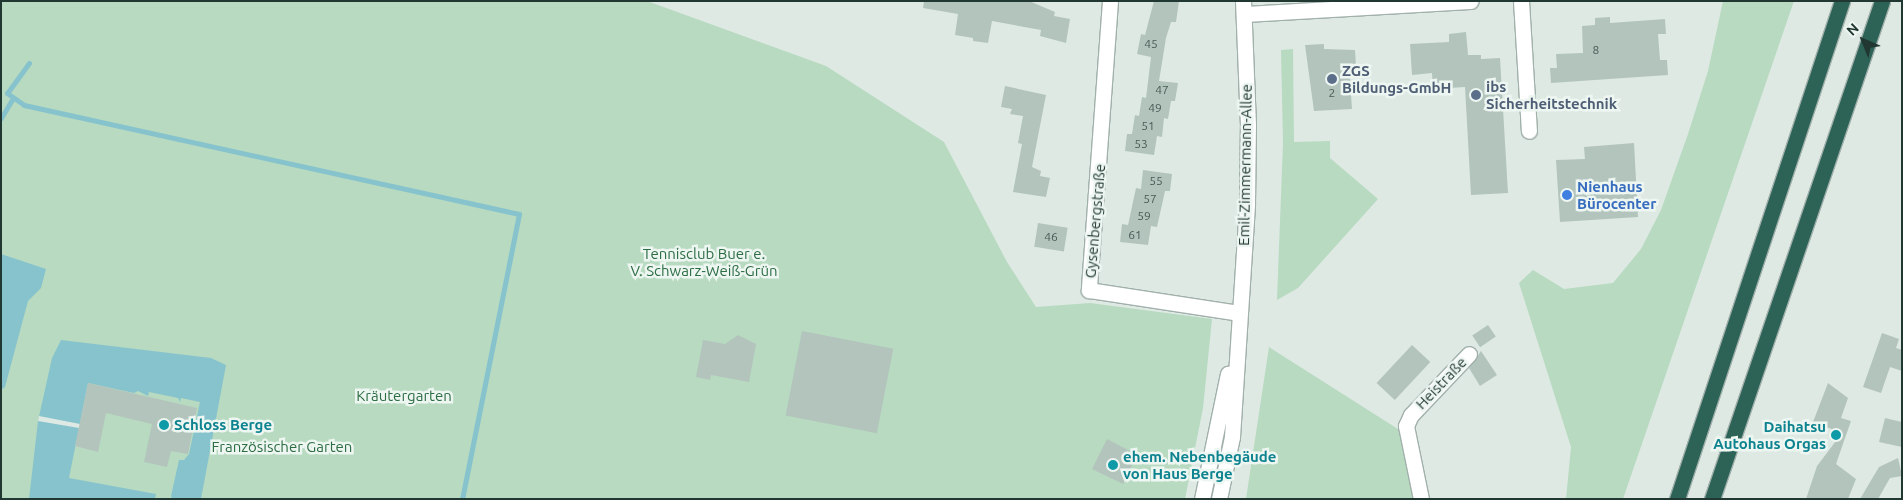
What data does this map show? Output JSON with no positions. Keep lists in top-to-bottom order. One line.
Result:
{"streets":{"street":["Emil-Zimmermann-Allee","Gysenbergstraße","Heistraße"]},"crossings":[["Emil-Zimmermann-Allee","Gysenbergstraße"]],"parks":["Tennisclub Buer e. V. Schwarz-Weiß-Grün","Kräutergarten","Französischer Garten"],"places":["ZGS Bildungs-GmbH","ibs Sicherheitstechnik","Nienhaus Bürocenter","Schloss Berge","Daihatsu Autohaus Orgas","ehem. Nebenbegäude von Haus Berge"],"house_numbers":["45","8","47","2","49","51","53","55","57","59","61","46"],"north":"top left"}
